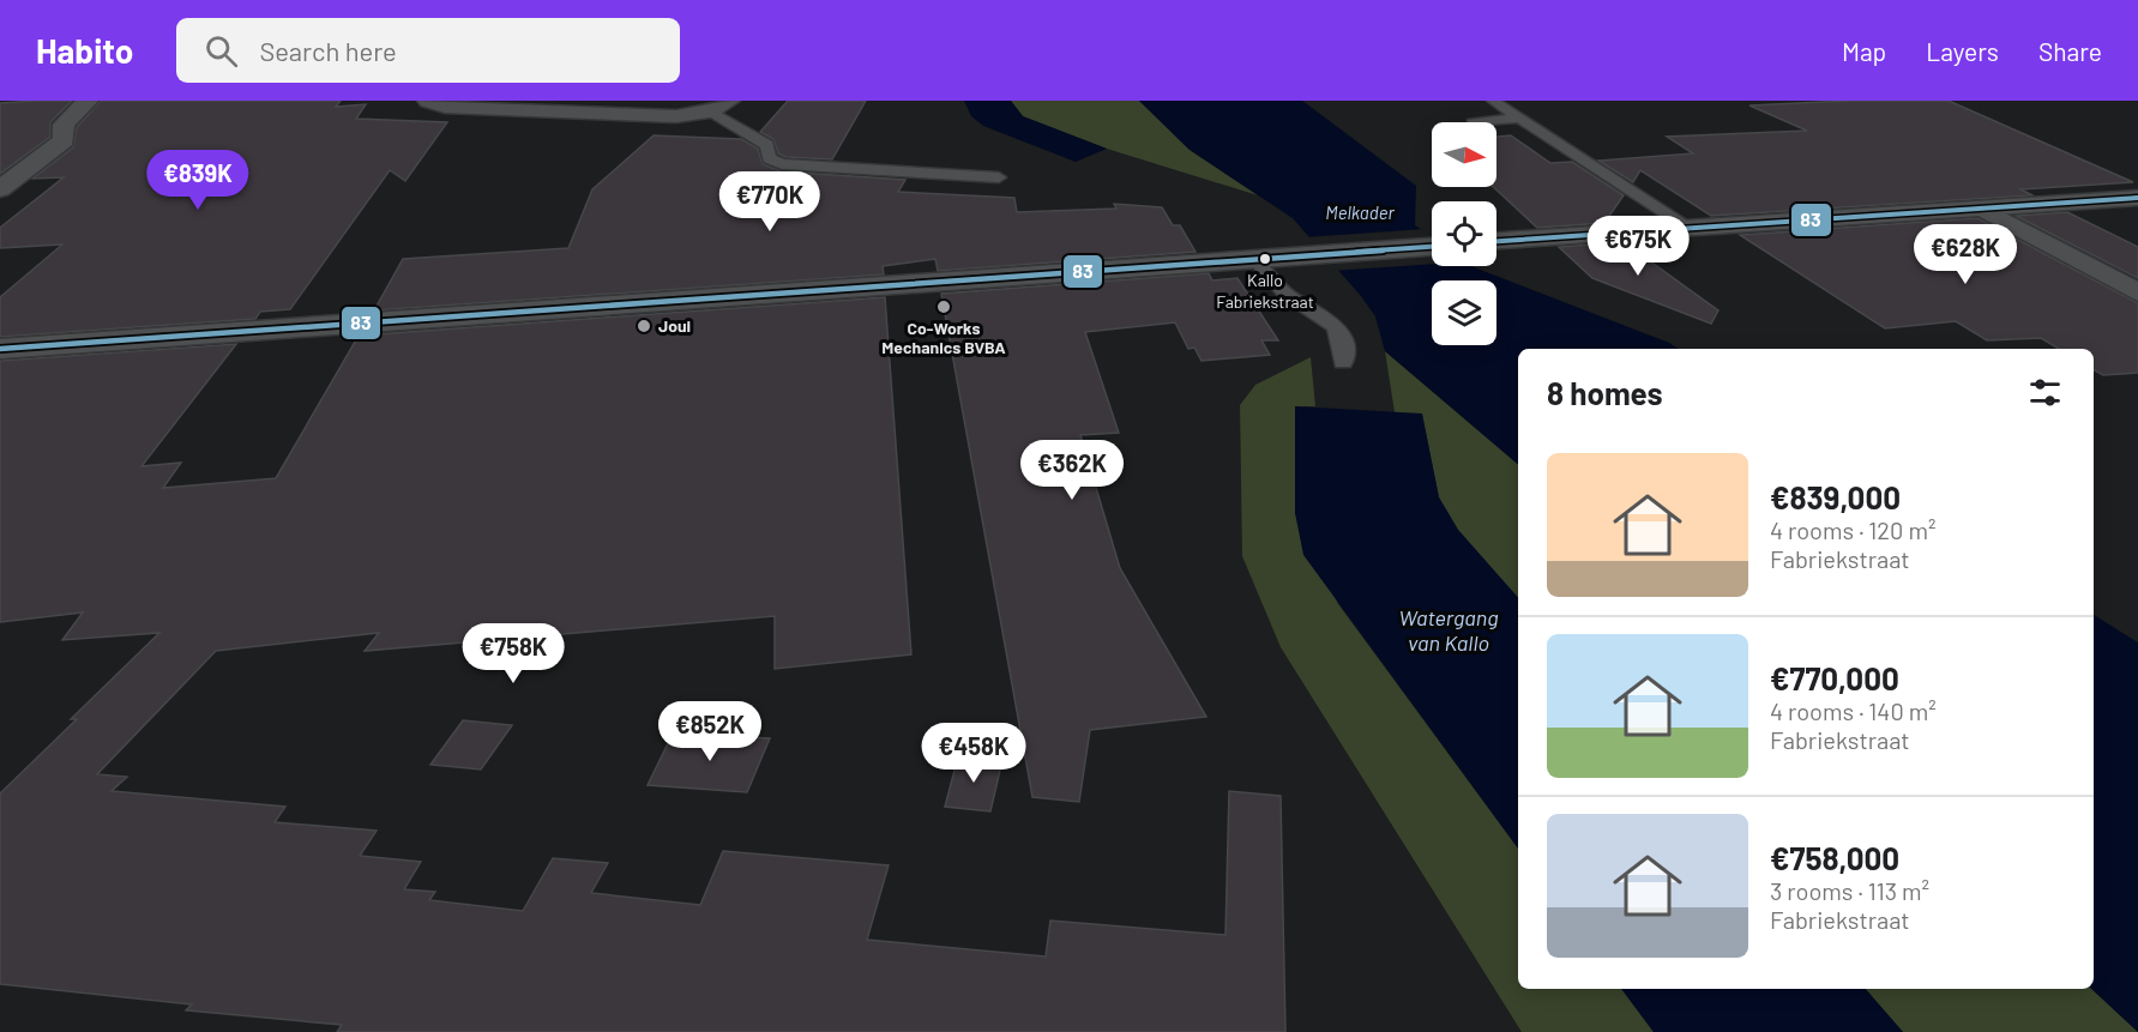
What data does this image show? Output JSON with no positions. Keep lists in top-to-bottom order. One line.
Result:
{"water":["Melkader","Watergang van Kallo"],"places":["Kallo Fabriekstraat","Co-Works Mechanics BVBA","Joui"],"lines":["transit line 83"],"north":"right","page":{"header":"Habito","search":"Search here","nav":["Map","Layers","Share"],"price":["€839K","€770K","€675K","€628K","€362K","€758K","€852K","€458K"],"heading":"8 homes","list":[{"name":"€839,000","note":"4 rooms · 120 m² · Fabriekstraat"},{"name":"€770,000","note":"4 rooms · 140 m² · Fabriekstraat"},{"name":"€758,000","note":"3 rooms · 113 m² · Fabriekstraat"}]}}
